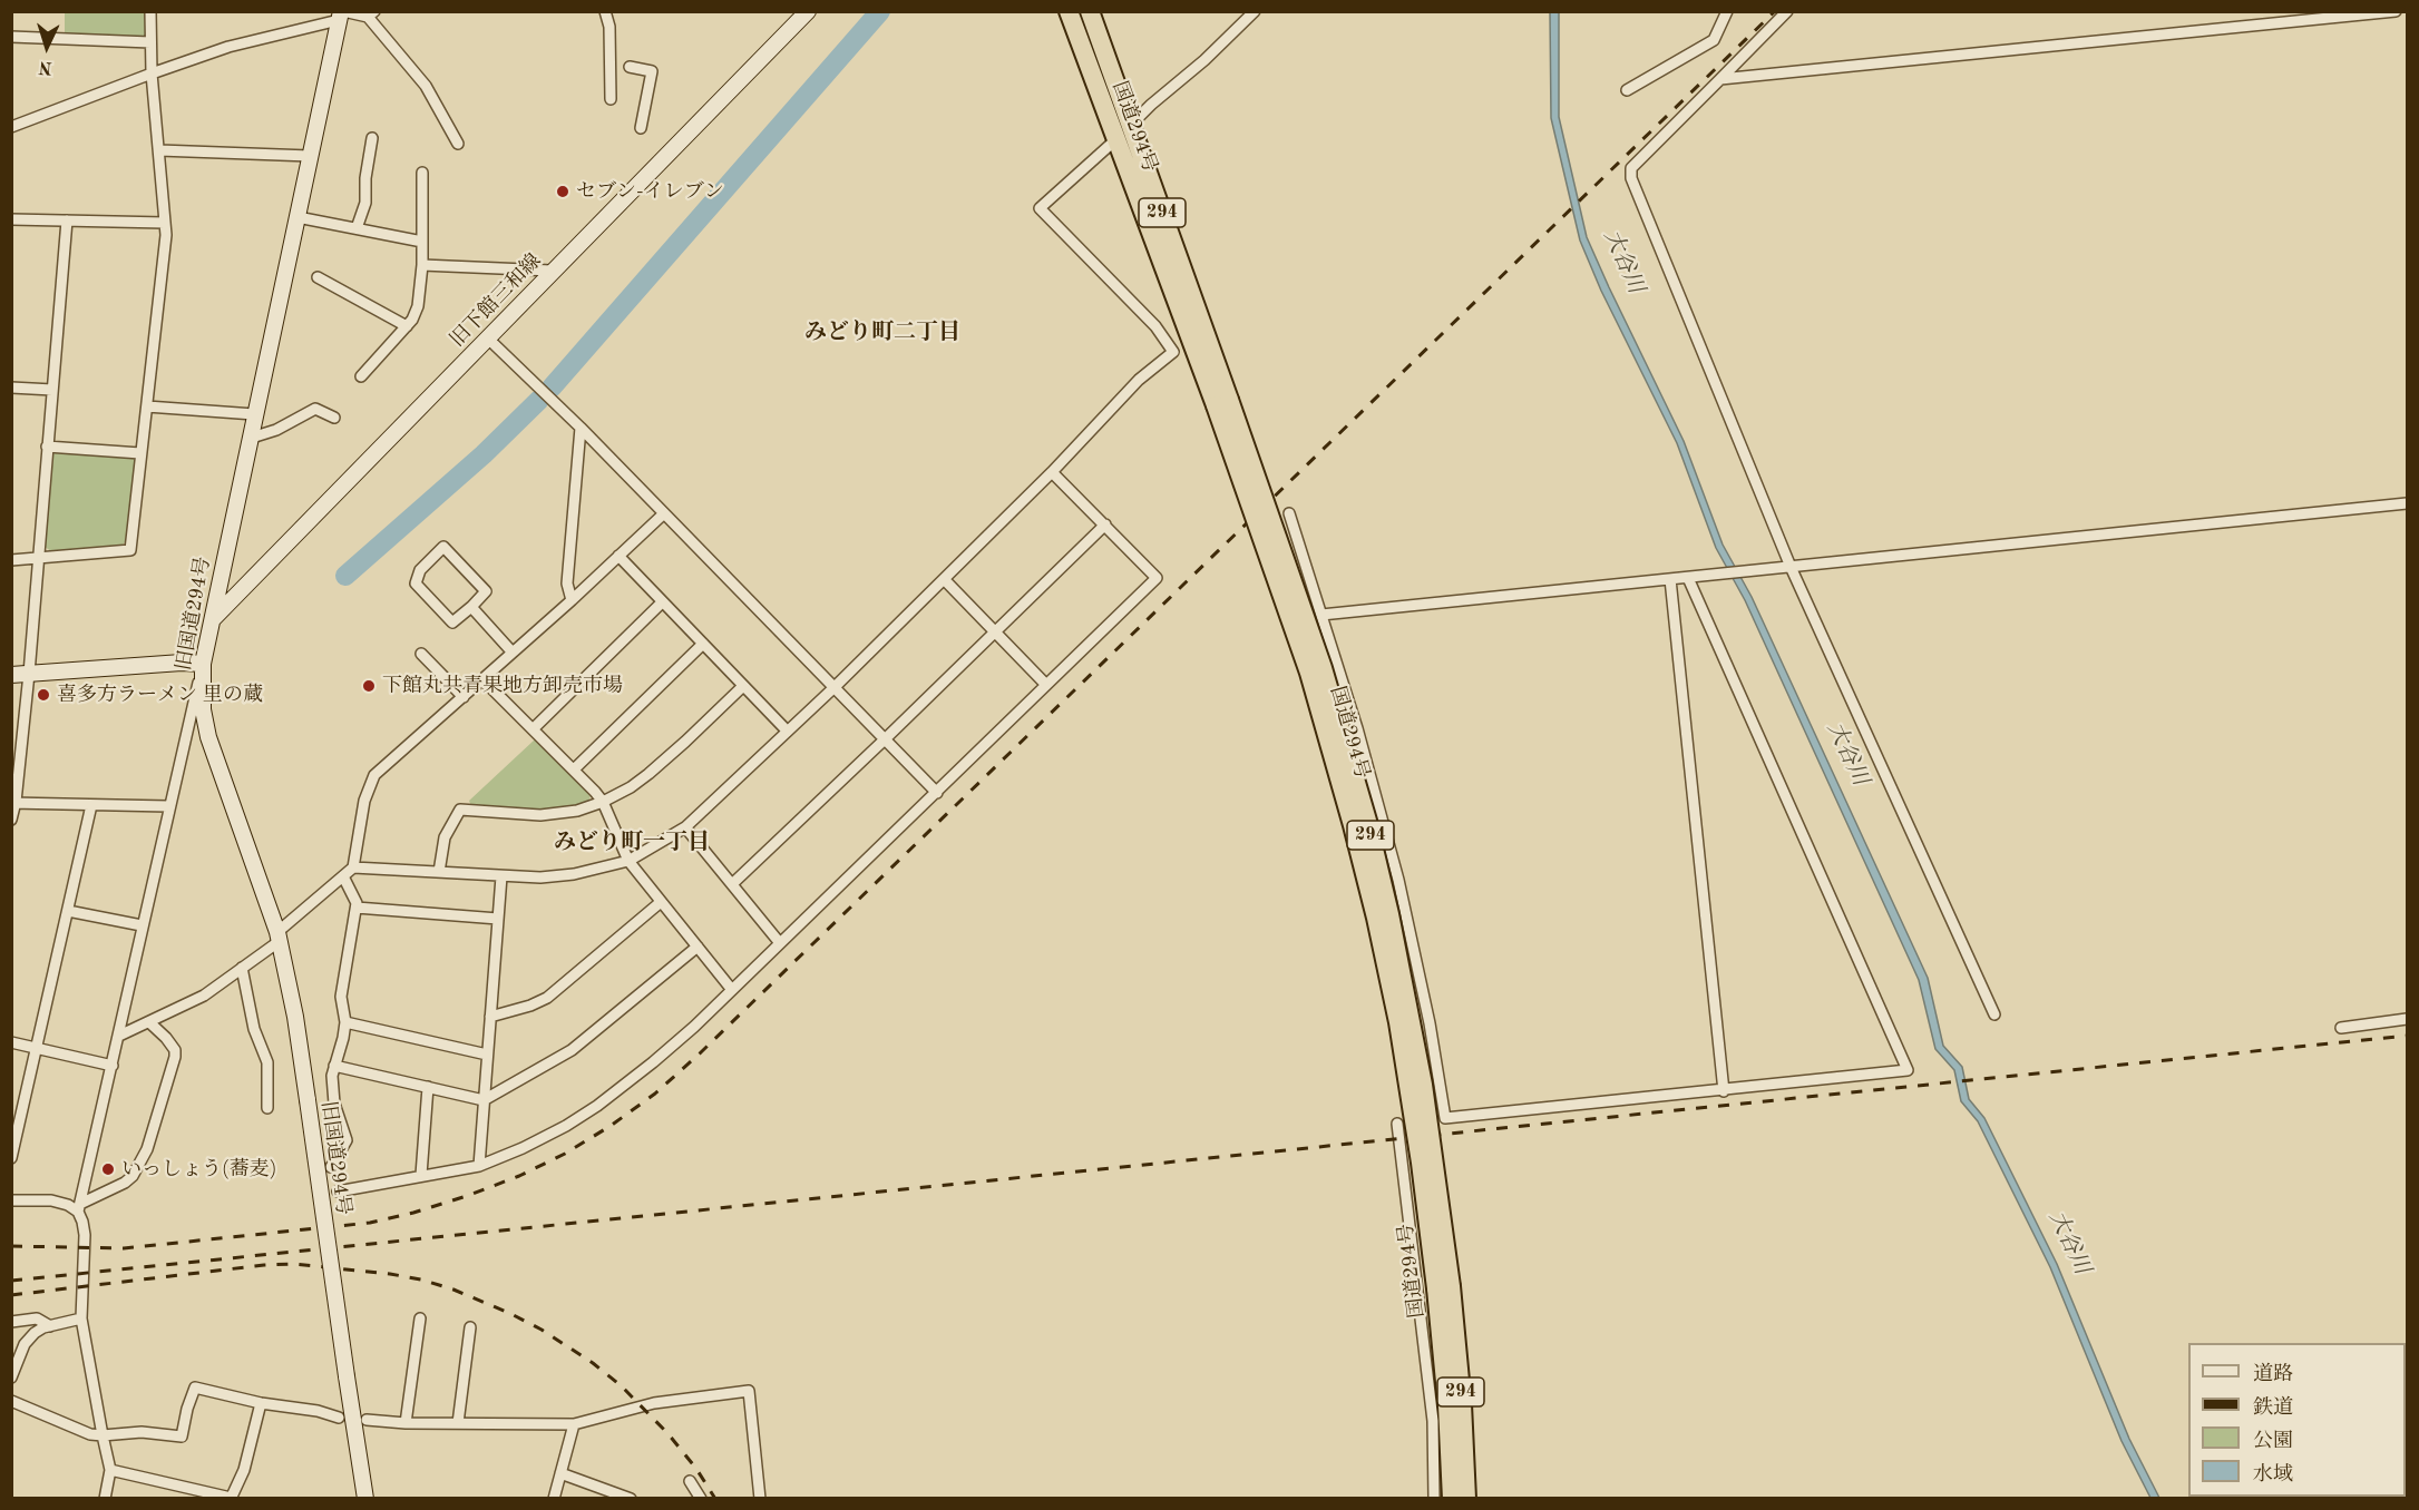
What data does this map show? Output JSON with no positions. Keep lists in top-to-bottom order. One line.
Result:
{"streets":{"highway":["国道294号","294"],"street":["旧下館三和線","旧国道294号"]},"crossings":[["旧下館三和線","旧国道294号"]],"districts":["みどり町二丁目","みどり町一丁目"],"water":["大谷川"],"places":["セブン-イレブン","下館丸共青果地方卸売市場","喜多方ラーメン 里の蔵","いっしょう(蕎麦)"],"legend":["道路","鉄道","公園","水域"],"north":"bottom"}
